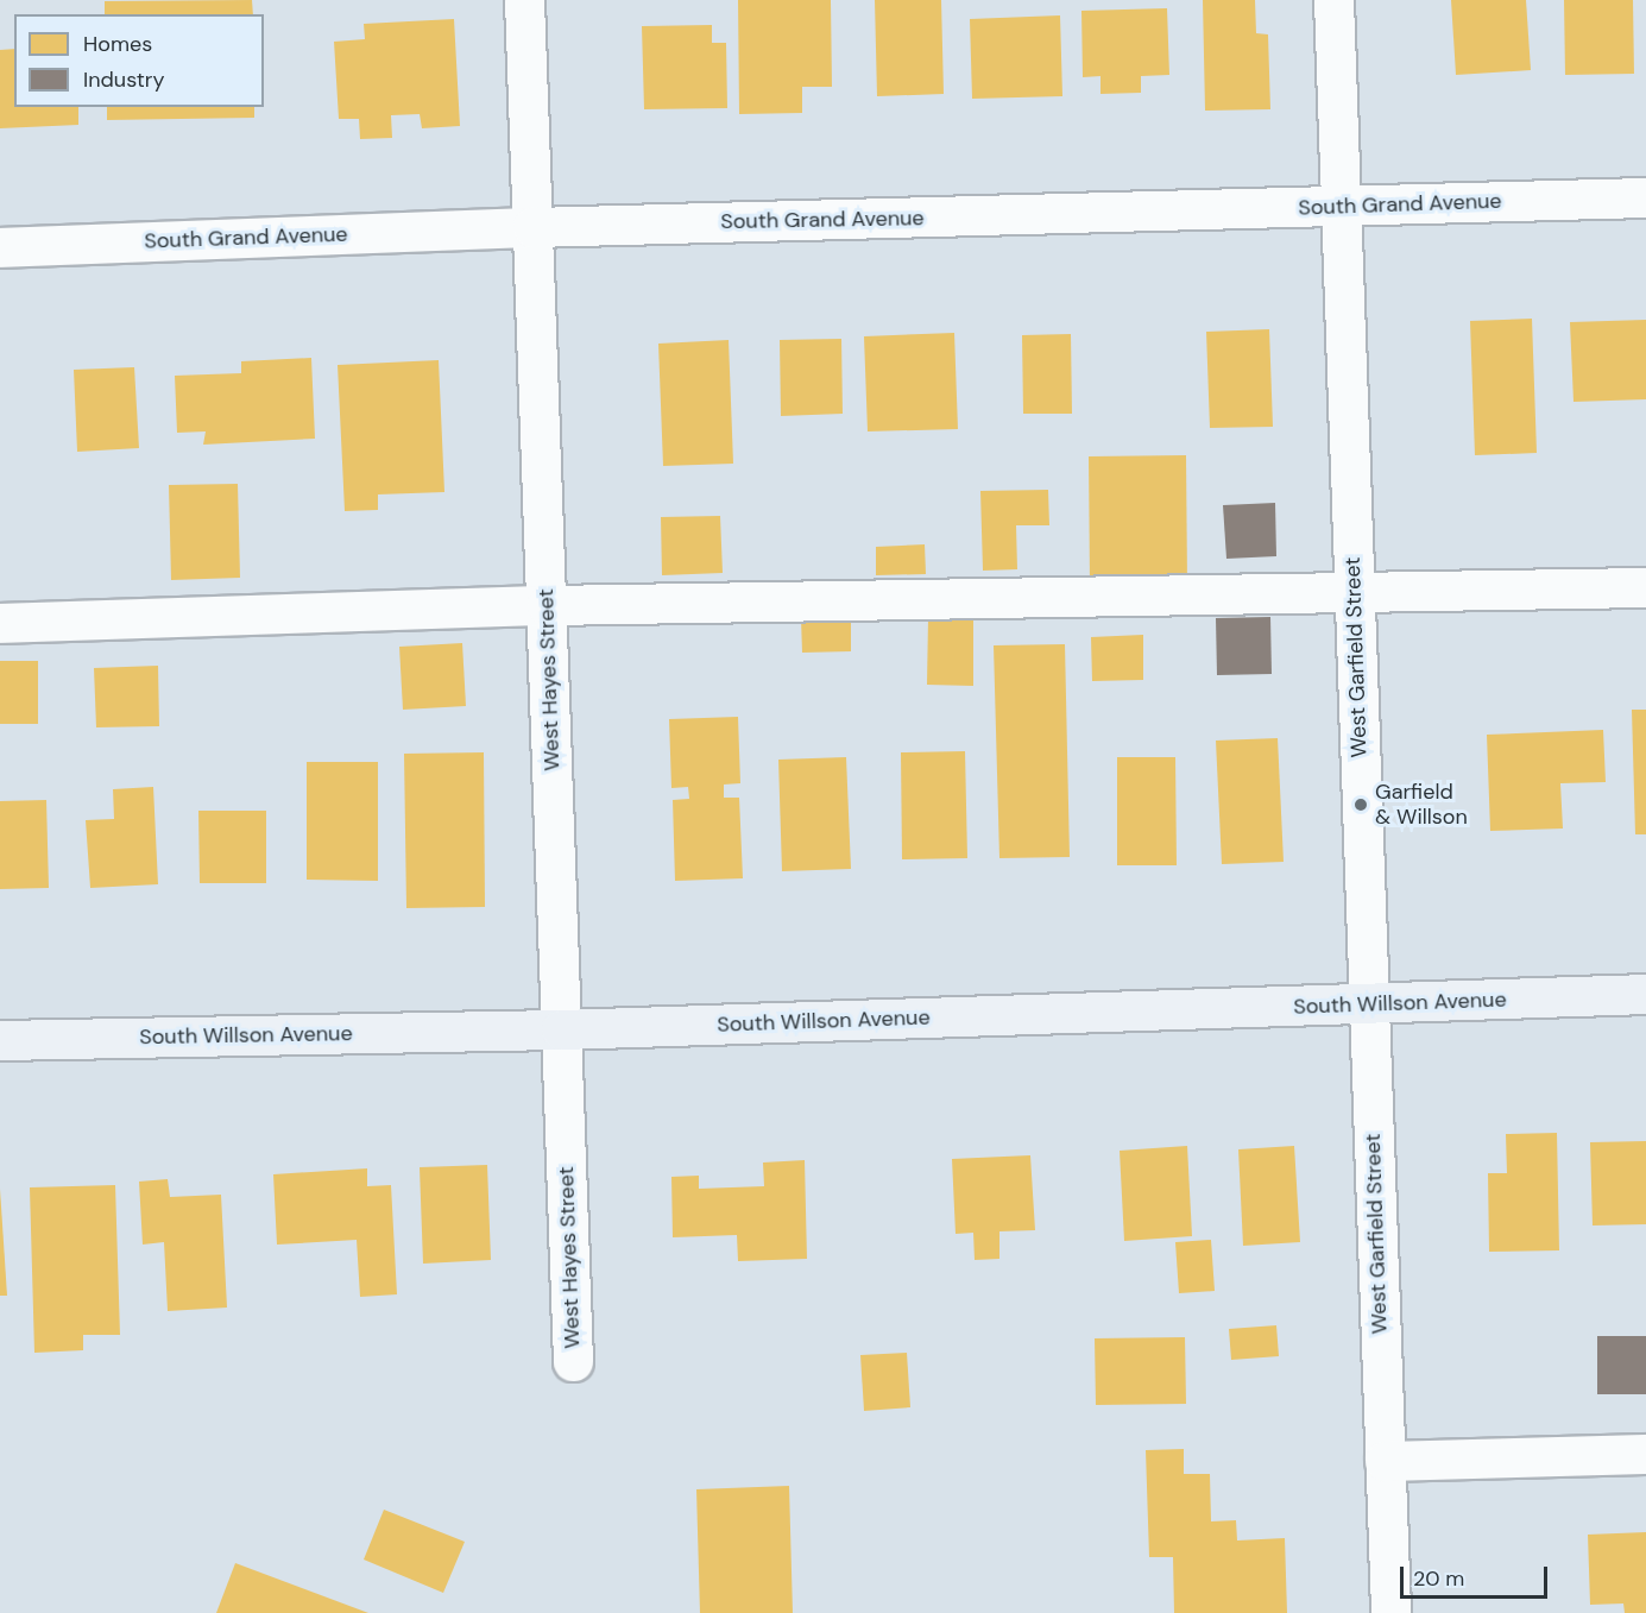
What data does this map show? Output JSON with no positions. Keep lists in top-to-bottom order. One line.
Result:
{"streets":{"main road":["South Willson Avenue"],"street":["South Grand Avenue","West Garfield Street","West Hayes Street"]},"crossings":[["South Grand Avenue","West Garfield Street"],["South Grand Avenue","West Hayes Street"],["West Garfield Street","South Willson Avenue"],["West Hayes Street","South Willson Avenue"]],"places":["Garfield & Willson"],"legend":["Homes","Industry"],"scale_bar":"20 m"}
